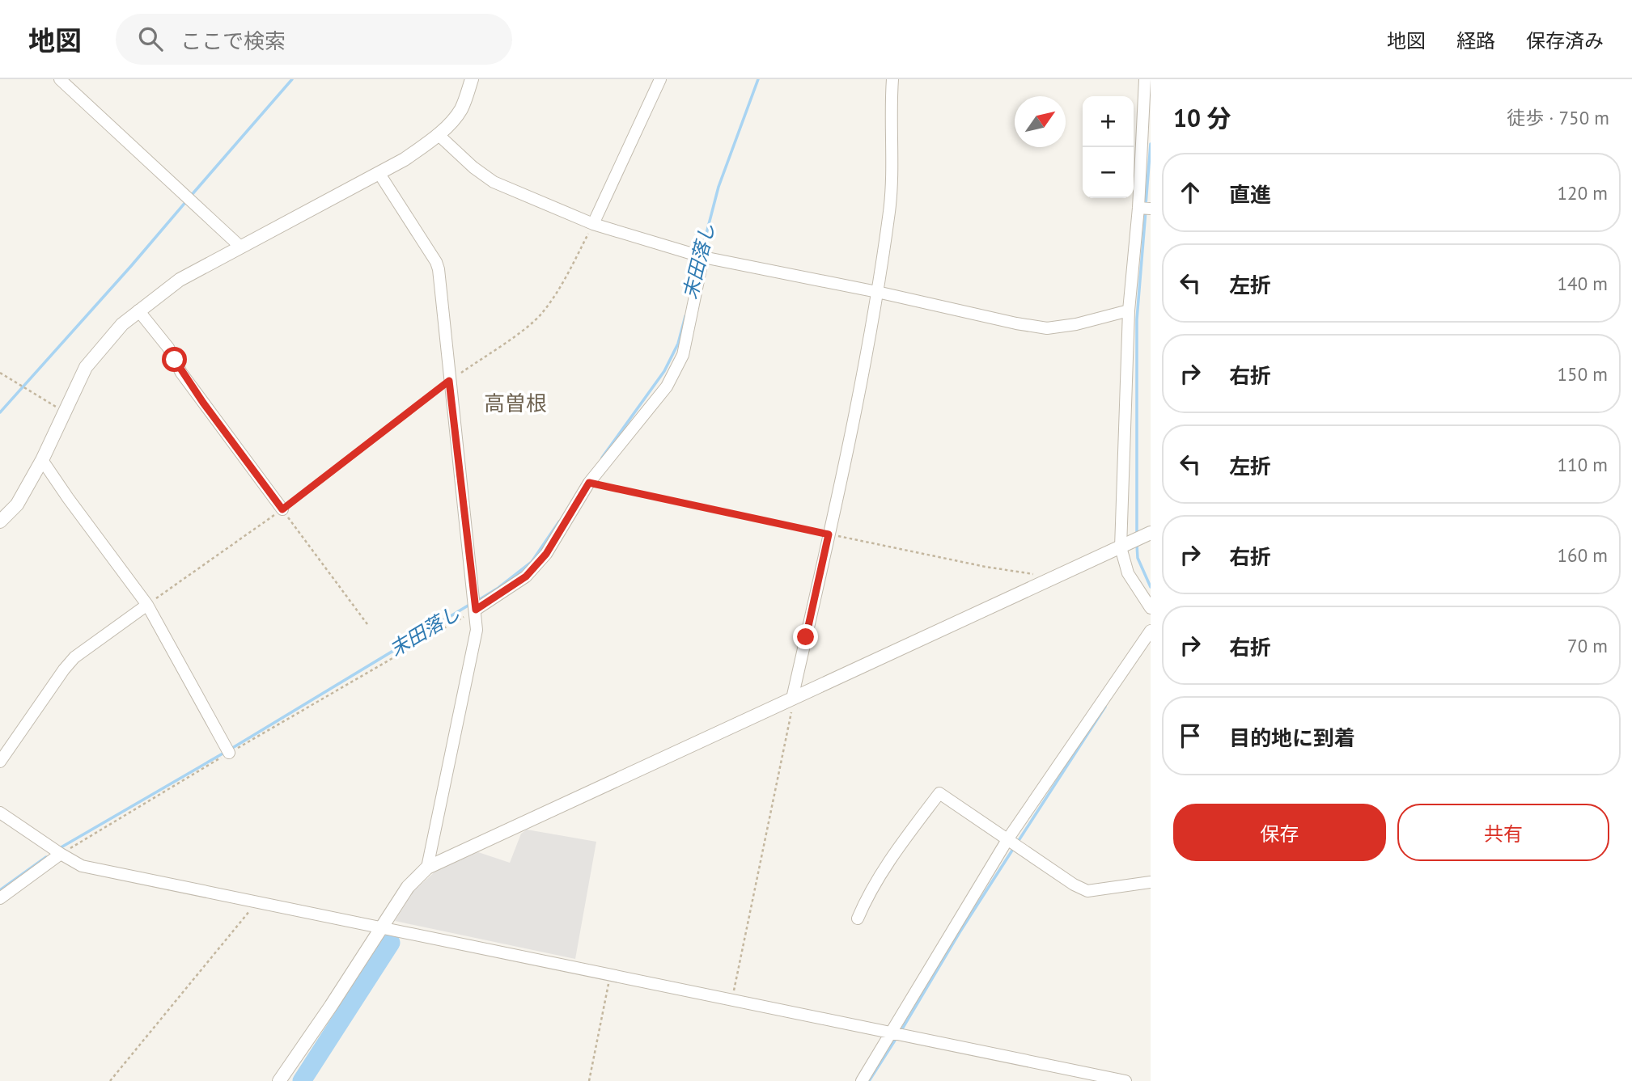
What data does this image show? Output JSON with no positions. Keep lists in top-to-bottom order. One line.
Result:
{"districts":["高曽根"],"water":["末田落し"],"north":"top right","page":{"header":"地図","search":"ここで検索","nav":["地図","経路","保存済み"],"heading":["10 分","徒歩 · 750 m"],"map_buttons":["+","−"],"list":[["直進","120 m"],["左折","140 m"],["右折","150 m"],["左折","110 m"],["右折","160 m"],["右折","70 m"],"目的地に到着"],"buttons":["保存","共有"]}}
